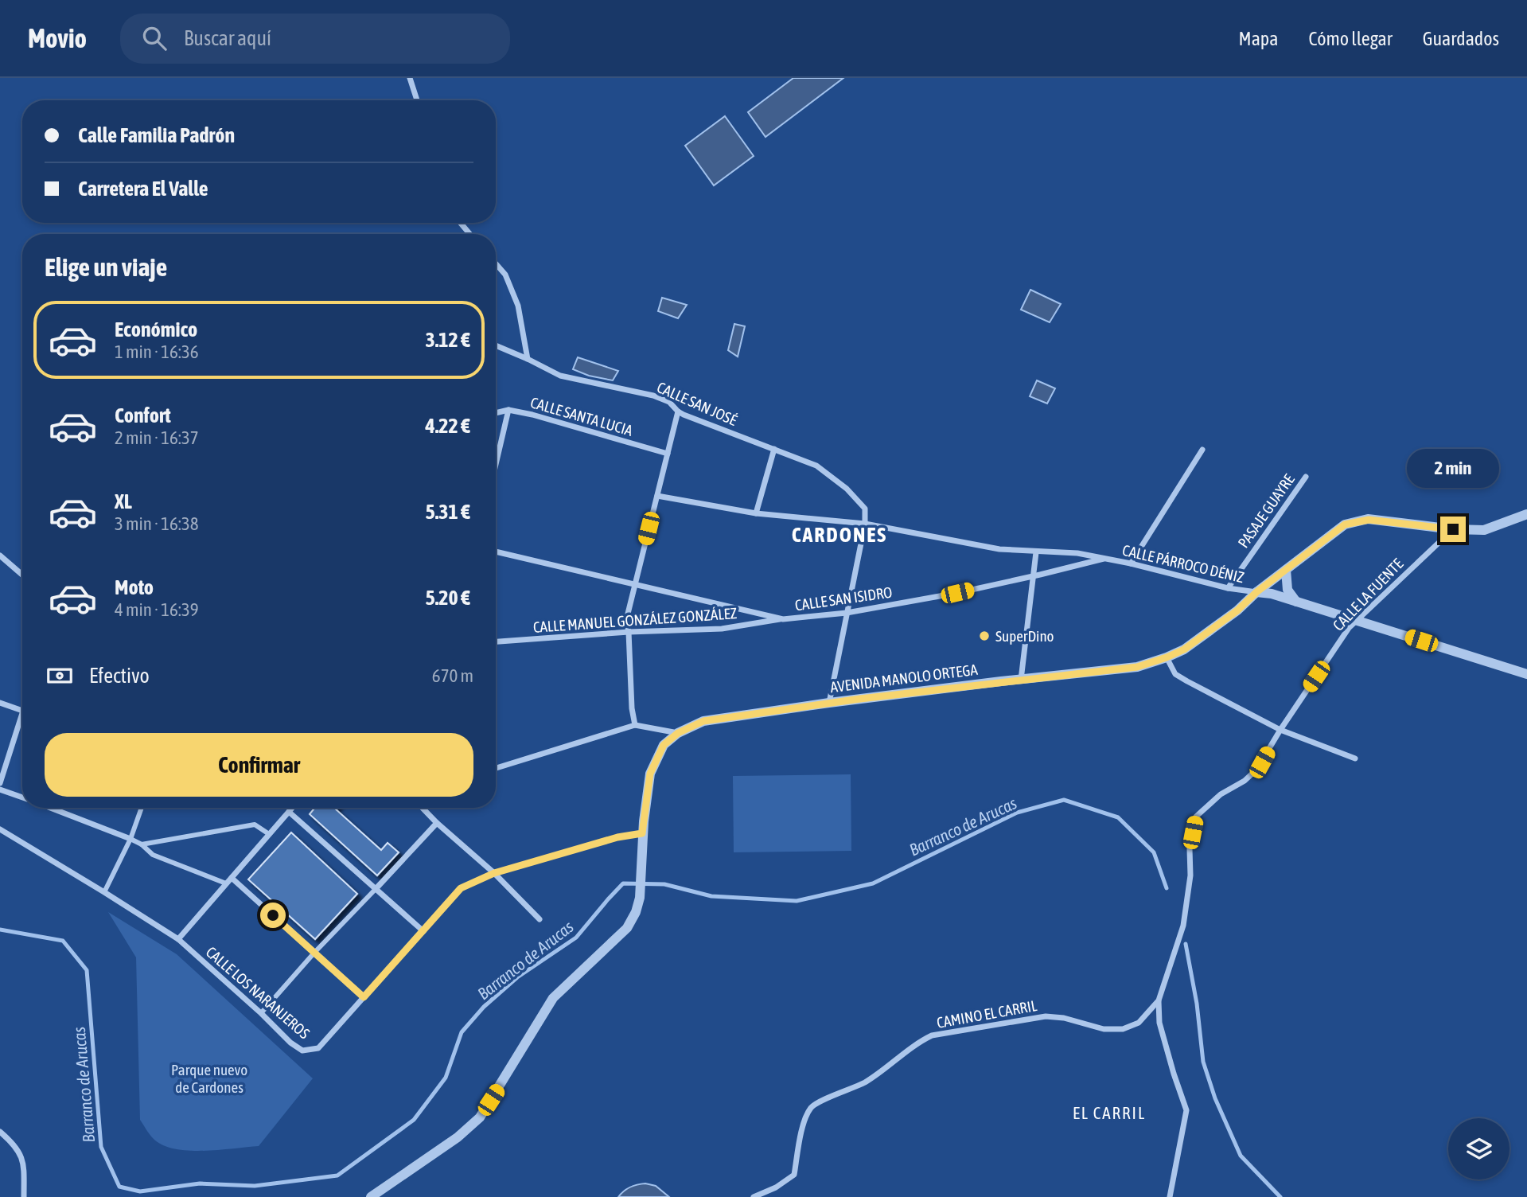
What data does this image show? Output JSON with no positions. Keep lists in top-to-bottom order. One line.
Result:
{"streets":{"street":["CALLE SAN JOSÉ","CALLE SANTA LUCIA","PASAJE GUAYRE","CALLE PÁRROCO DÉNIZ","CALLE LA FUENTE","CALLE SAN ISIDRO","CALLE MANUEL GONZÁLEZ GONZÁLEZ","AVENIDA MANOLO ORTEGA","CALLE LOS NARANJEROS","CAMINO EL CARRIL"]},"crossings":[["CALLE SAN JOSÉ","CALLE PÁRROCO DÉNIZ"],["PASAJE GUAYRE","CALLE PÁRROCO DÉNIZ"],["CALLE PÁRROCO DÉNIZ","CALLE SAN ISIDRO"],["CALLE PÁRROCO DÉNIZ","AVENIDA MANOLO ORTEGA"],["CALLE LA FUENTE","AVENIDA MANOLO ORTEGA"],["CALLE LA FUENTE","CAMINO EL CARRIL"],["CALLE SAN ISIDRO","CALLE MANUEL GONZÁLEZ GONZÁLEZ"],["AVENIDA MANOLO ORTEGA","CALLE LOS NARANJEROS"]],"districts":["CARDONES","EL CARRIL"],"water":["Barranco de Arucas"],"parks":["Parque nuevo de Cardones"],"places":["SuperDino"],"page":{"header":"Movio","search":"Buscar aquí","nav":["Mapa","Cómo llegar","Guardados"],"banner":["Calle Familia Padrón","Carretera El Valle"],"heading":"Elige un viaje","list":[{"name":"Económico","note":"1 min · 16:36","value":"3.12 €"},{"name":"Confort","note":"2 min · 16:37","value":"4.22 €"},{"name":"XL","note":"3 min · 16:38","value":"5.31 €"},{"name":"Moto","note":"4 min · 16:39","value":"5.20 €"}],"bubble":"2 min","pay":["Efectivo","670 m"],"buttons":"Confirmar"}}
